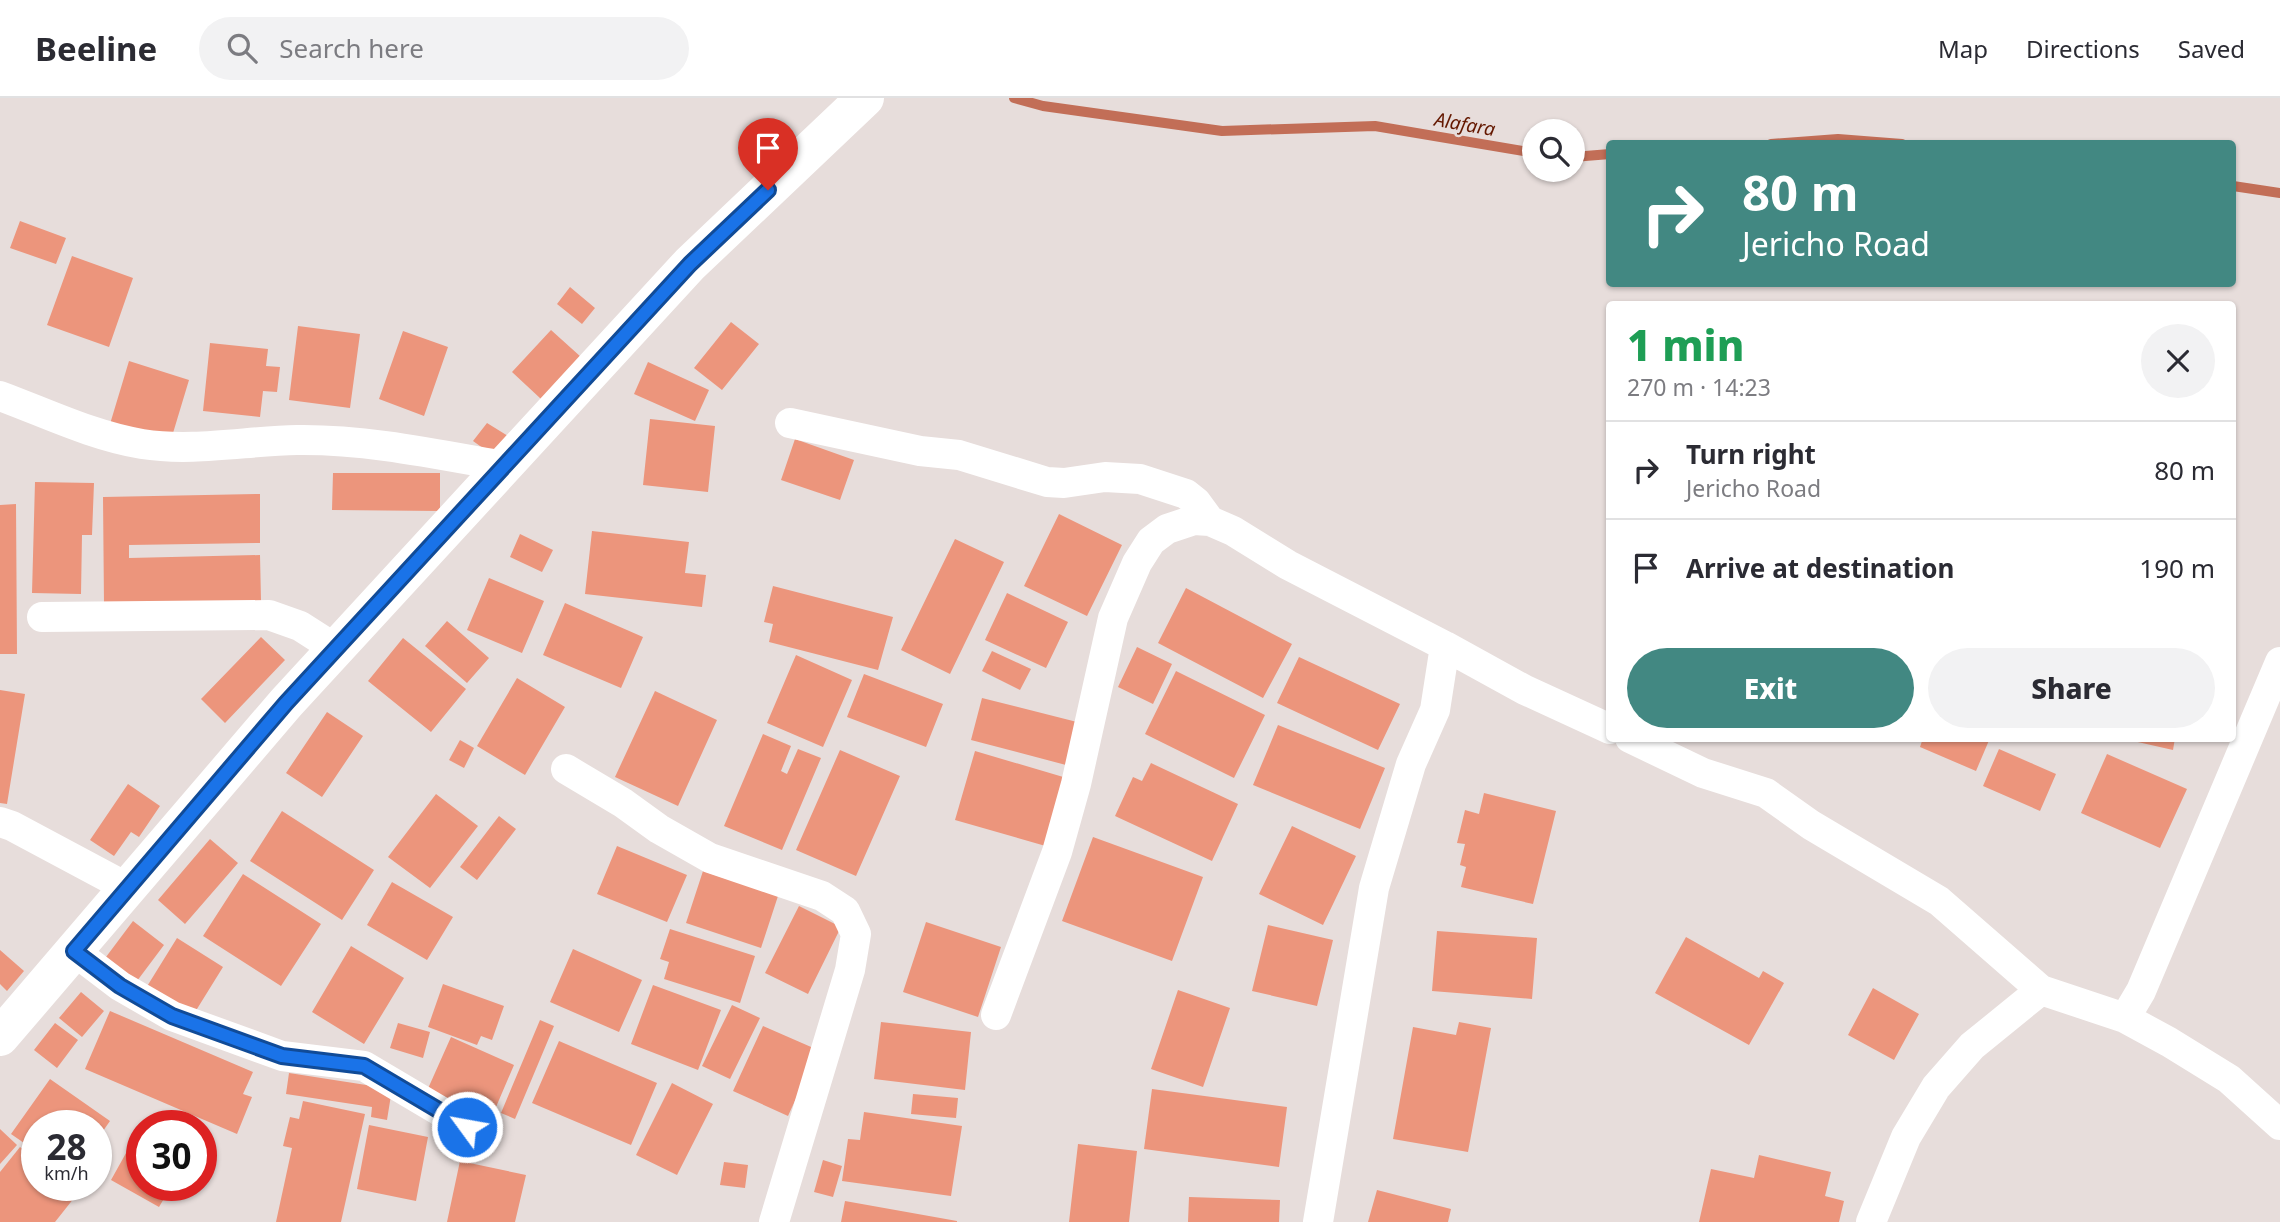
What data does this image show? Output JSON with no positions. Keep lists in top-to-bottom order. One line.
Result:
{"water":["Alafara"],"page":{"header":"Beeline","search":"Search here","nav":["Map","Directions","Saved"],"turn":["80 m","Jericho Road"],"heading":["1 min","270 m · 14:23"],"list":[{"name":"Turn right","note":"Jericho Road","value":"80 m"},{"name":"Arrive at destination","value":"190 m"}],"buttons":["Exit","Share"],"speed":"28 km/h","limit":"30"}}
